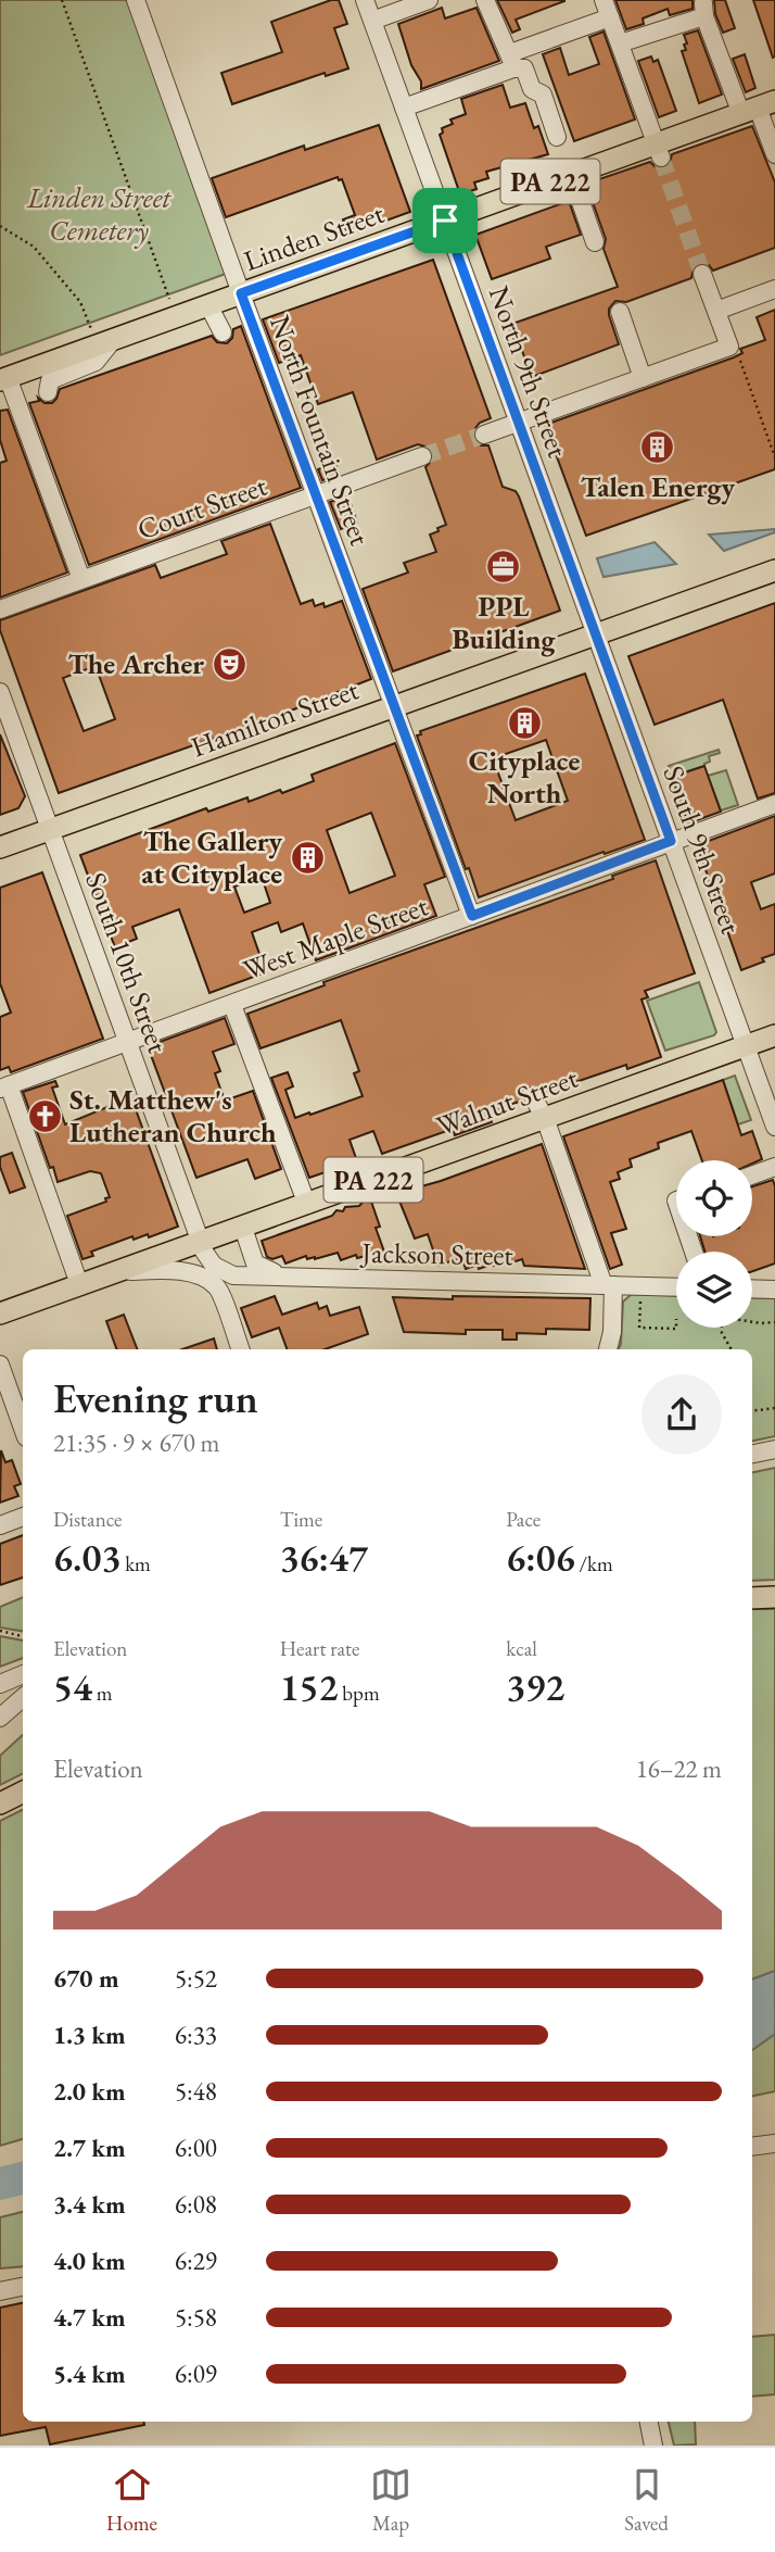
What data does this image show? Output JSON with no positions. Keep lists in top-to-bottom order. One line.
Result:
{"streets":{"main road":["PA 222","Linden Street","Hamilton Street","Walnut Street"],"street":["North 9th Street","North Fountain Street","Court Street","South 9th Street","West Maple Street","South 10th Street","Jackson Street"]},"crossings":[["Linden Street","North 9th Street"],["Linden Street","North Fountain Street"],["North 9th Street","Hamilton Street"],["North 9th Street","South 9th Street"],["North Fountain Street","Court Street"],["North Fountain Street","Hamilton Street"],["North Fountain Street","West Maple Street"],["Hamilton Street","South 9th Street"],["Hamilton Street","South 10th Street"],["South 9th Street","West Maple Street"],["South 9th Street","Walnut Street"],["West Maple Street","South 10th Street"],["South 10th Street","Walnut Street"]],"parks":["Linden Street Cemetery"],"places":{"building":["Talen Energy","Cityplace North","The Gallery at Cityplace"],"office":["PPL Building"],"theatre":["The Archer"],"church":["St. Matthew's Lutheran Church"]},"page":{"heading":["Evening run","21:35 · 9 × 670 m"],"stats":[["Distance","6.03 km"],["Time","36:47"],["Pace","6:06 /km"],["Elevation","54 m"],["Heart rate","152 bpm"],["kcal","392"]],"chart":["Elevation","16–22 m"],"list":[{"name":"670 m","note":"5:52"},{"name":"1.3 km","note":"6:33"},{"name":"2.0 km","note":"5:48"},{"name":"2.7 km","note":"6:00"},{"name":"3.4 km","note":"6:08"},{"name":"4.0 km","note":"6:29"},{"name":"4.7 km","note":"5:58"},{"name":"5.4 km","note":"6:09"}],"tabs":["Home","Map","Saved"]}}
